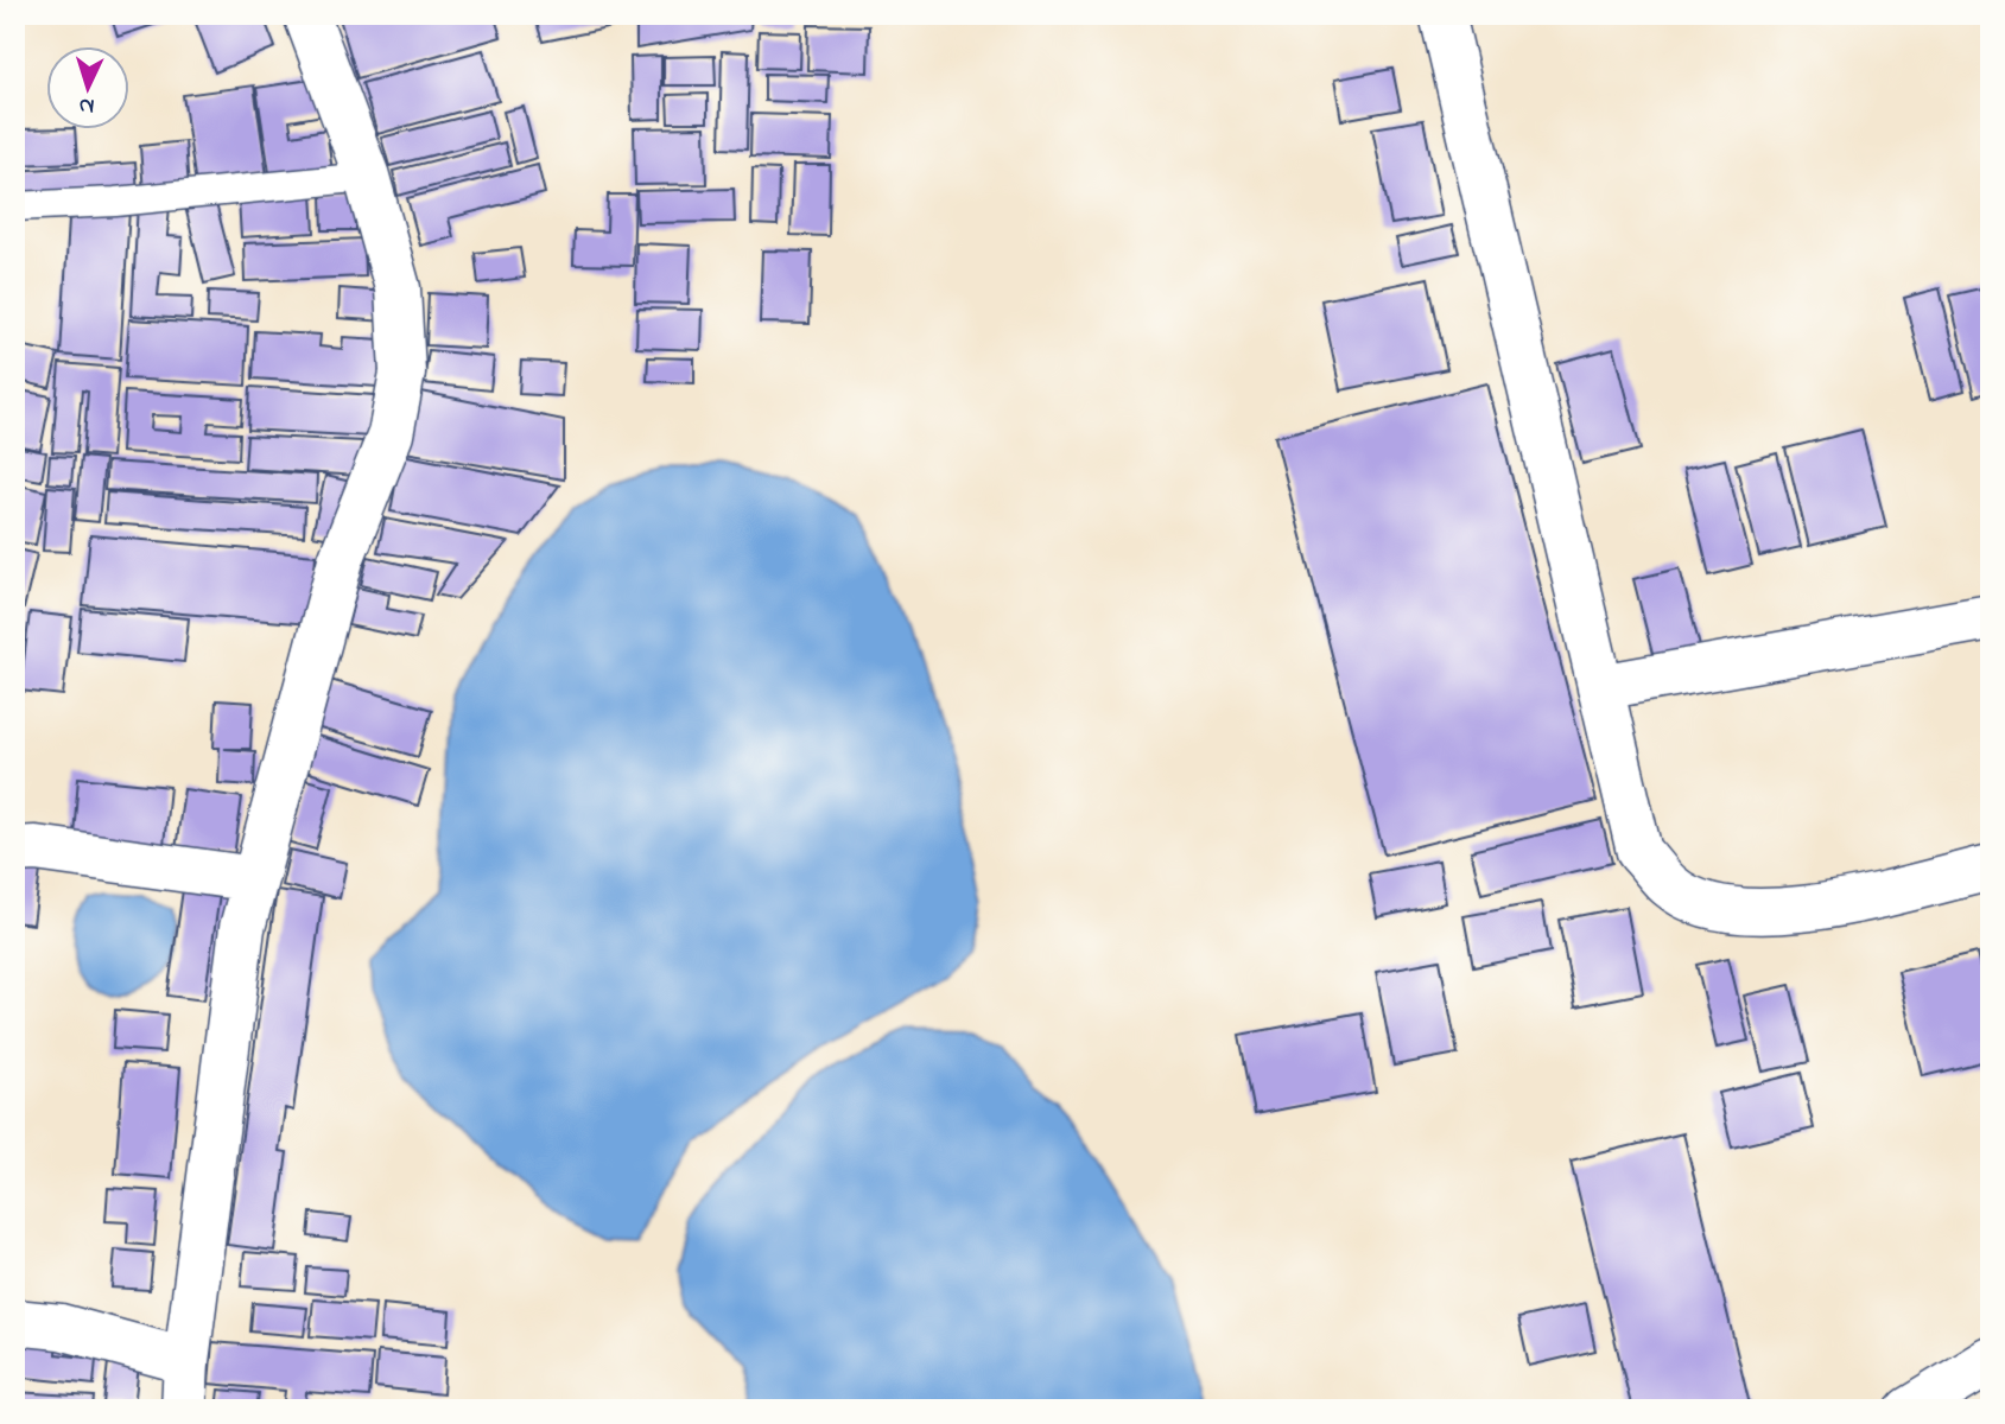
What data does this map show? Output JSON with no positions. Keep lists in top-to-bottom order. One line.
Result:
{"north":"bottom"}
